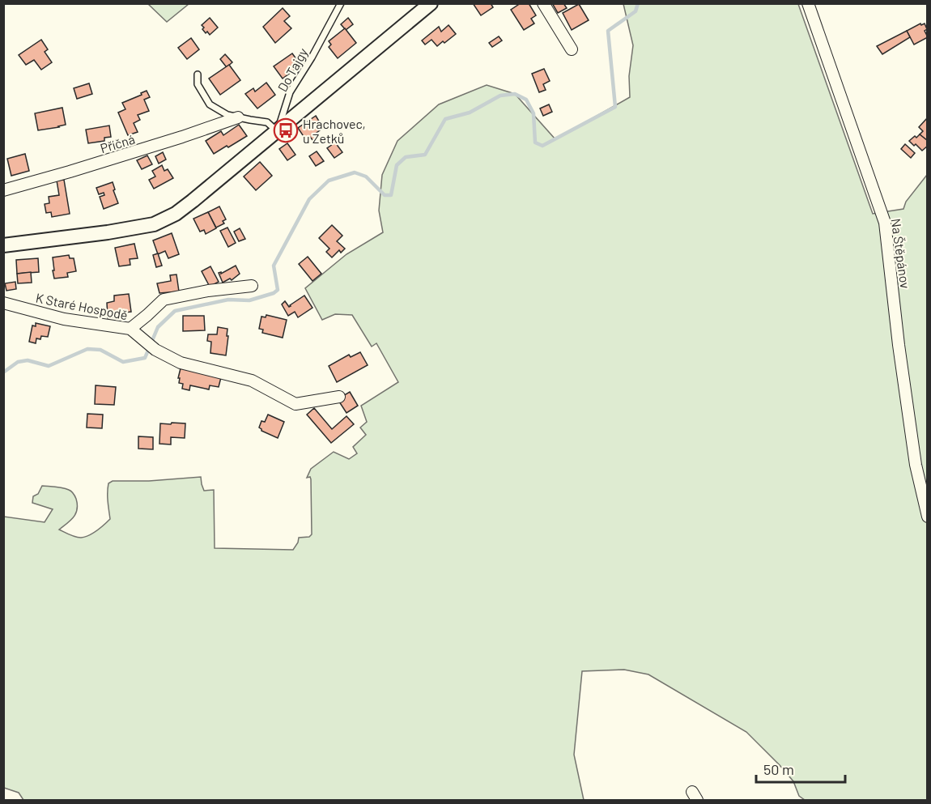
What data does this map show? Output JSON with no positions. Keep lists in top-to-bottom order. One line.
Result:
{"streets":{"street":["Příčná","Na Štěpánov","K Staré Hospodě"],"lane":["Do Tajgy"]},"places":{"bus stop":["Hrachovec, u Zetků"]},"scale_bar":"50 m"}
